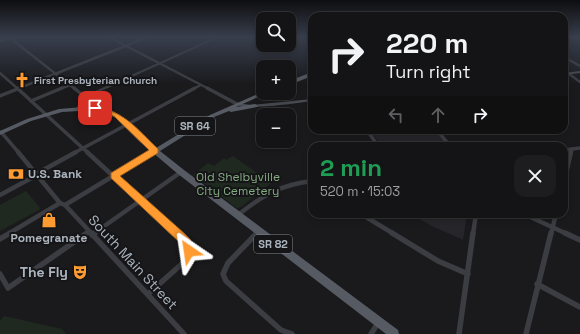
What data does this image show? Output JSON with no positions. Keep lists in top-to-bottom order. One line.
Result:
{"streets":{"main road":["SR 64","SR 82"],"street":["South Main Street"]},"crossings":[["SR 64","SR 82"]],"parks":["Old Shelbyville City Cemetery"],"places":{"church":["First Presbyterian Church"],"bank":["U.S. Bank"],"shop":["Pomegranate"],"theatre":["The Fly"]},"page":{"map_buttons":["+","−"],"turn":["220 m","Turn right"],"heading":["2 min","520 m · 15:03"]}}
